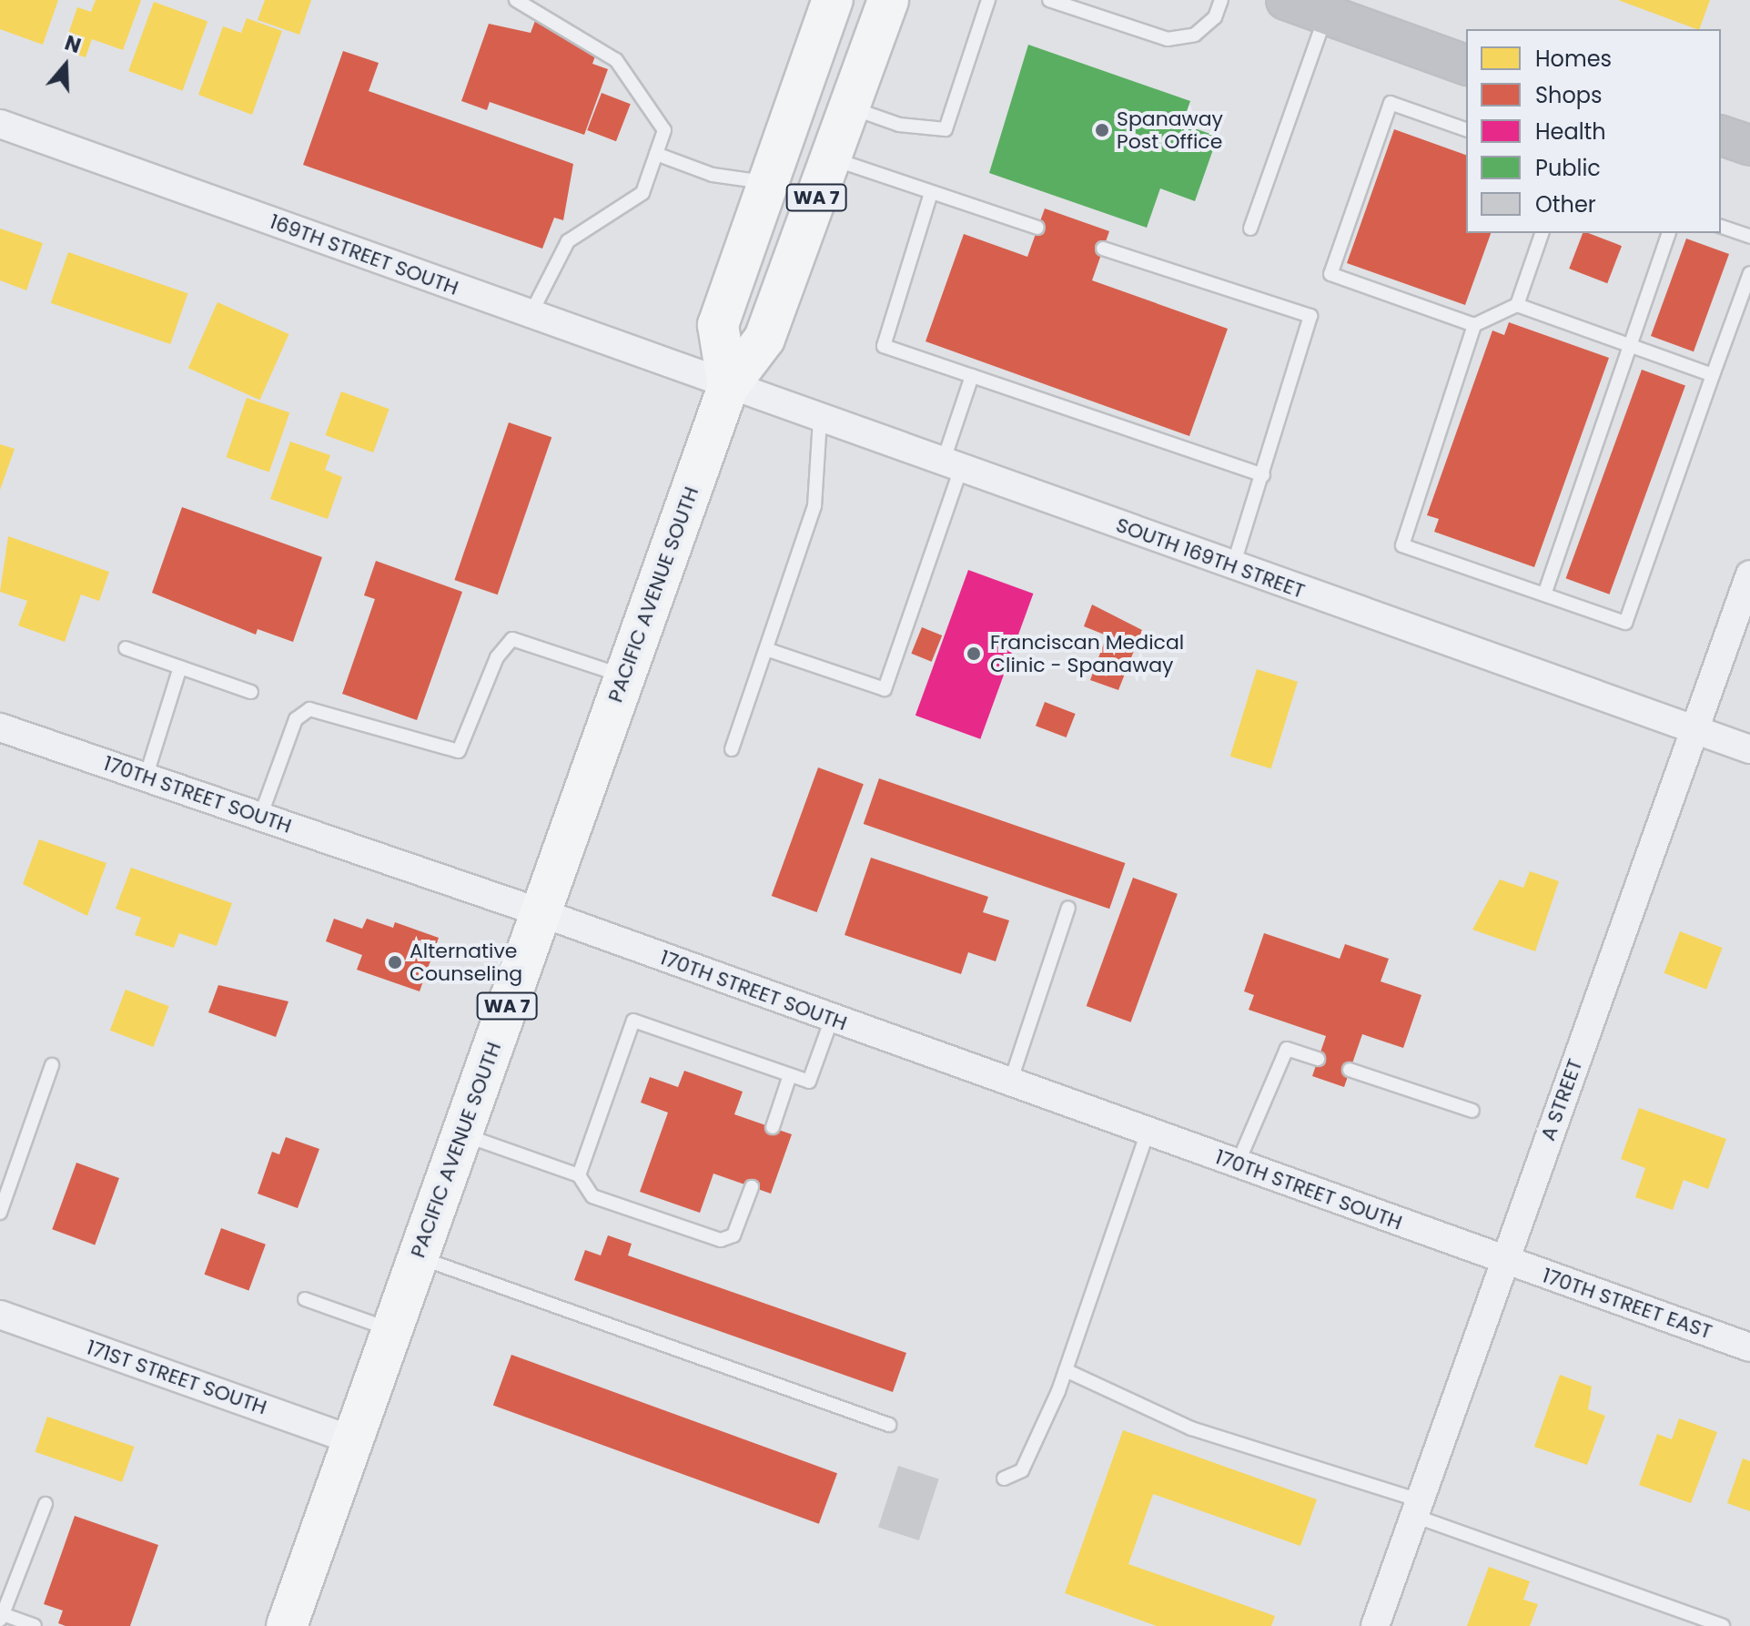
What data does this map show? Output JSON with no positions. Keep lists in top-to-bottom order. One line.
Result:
{"streets":{"main road":["WA 7","PACIFIC AVENUE SOUTH"],"street":["169TH STREET SOUTH","SOUTH 169TH STREET","170TH STREET SOUTH","A STREET","170TH STREET EAST","171ST STREET SOUTH"]},"crossings":[["169TH STREET SOUTH","SOUTH 169TH STREET"],["169TH STREET SOUTH","PACIFIC AVENUE SOUTH"],["SOUTH 169TH STREET","PACIFIC AVENUE SOUTH"],["SOUTH 169TH STREET","A STREET"],["PACIFIC AVENUE SOUTH","170TH STREET SOUTH"],["PACIFIC AVENUE SOUTH","171ST STREET SOUTH"],["170TH STREET SOUTH","A STREET"],["170TH STREET SOUTH","170TH STREET EAST"],["A STREET","170TH STREET EAST"]],"places":["Spanaway Post Office","Franciscan Medical Clinic - Spanaway","Alternative Counseling"],"legend":["Homes","Shops","Health","Public","Other"],"north":"top"}
